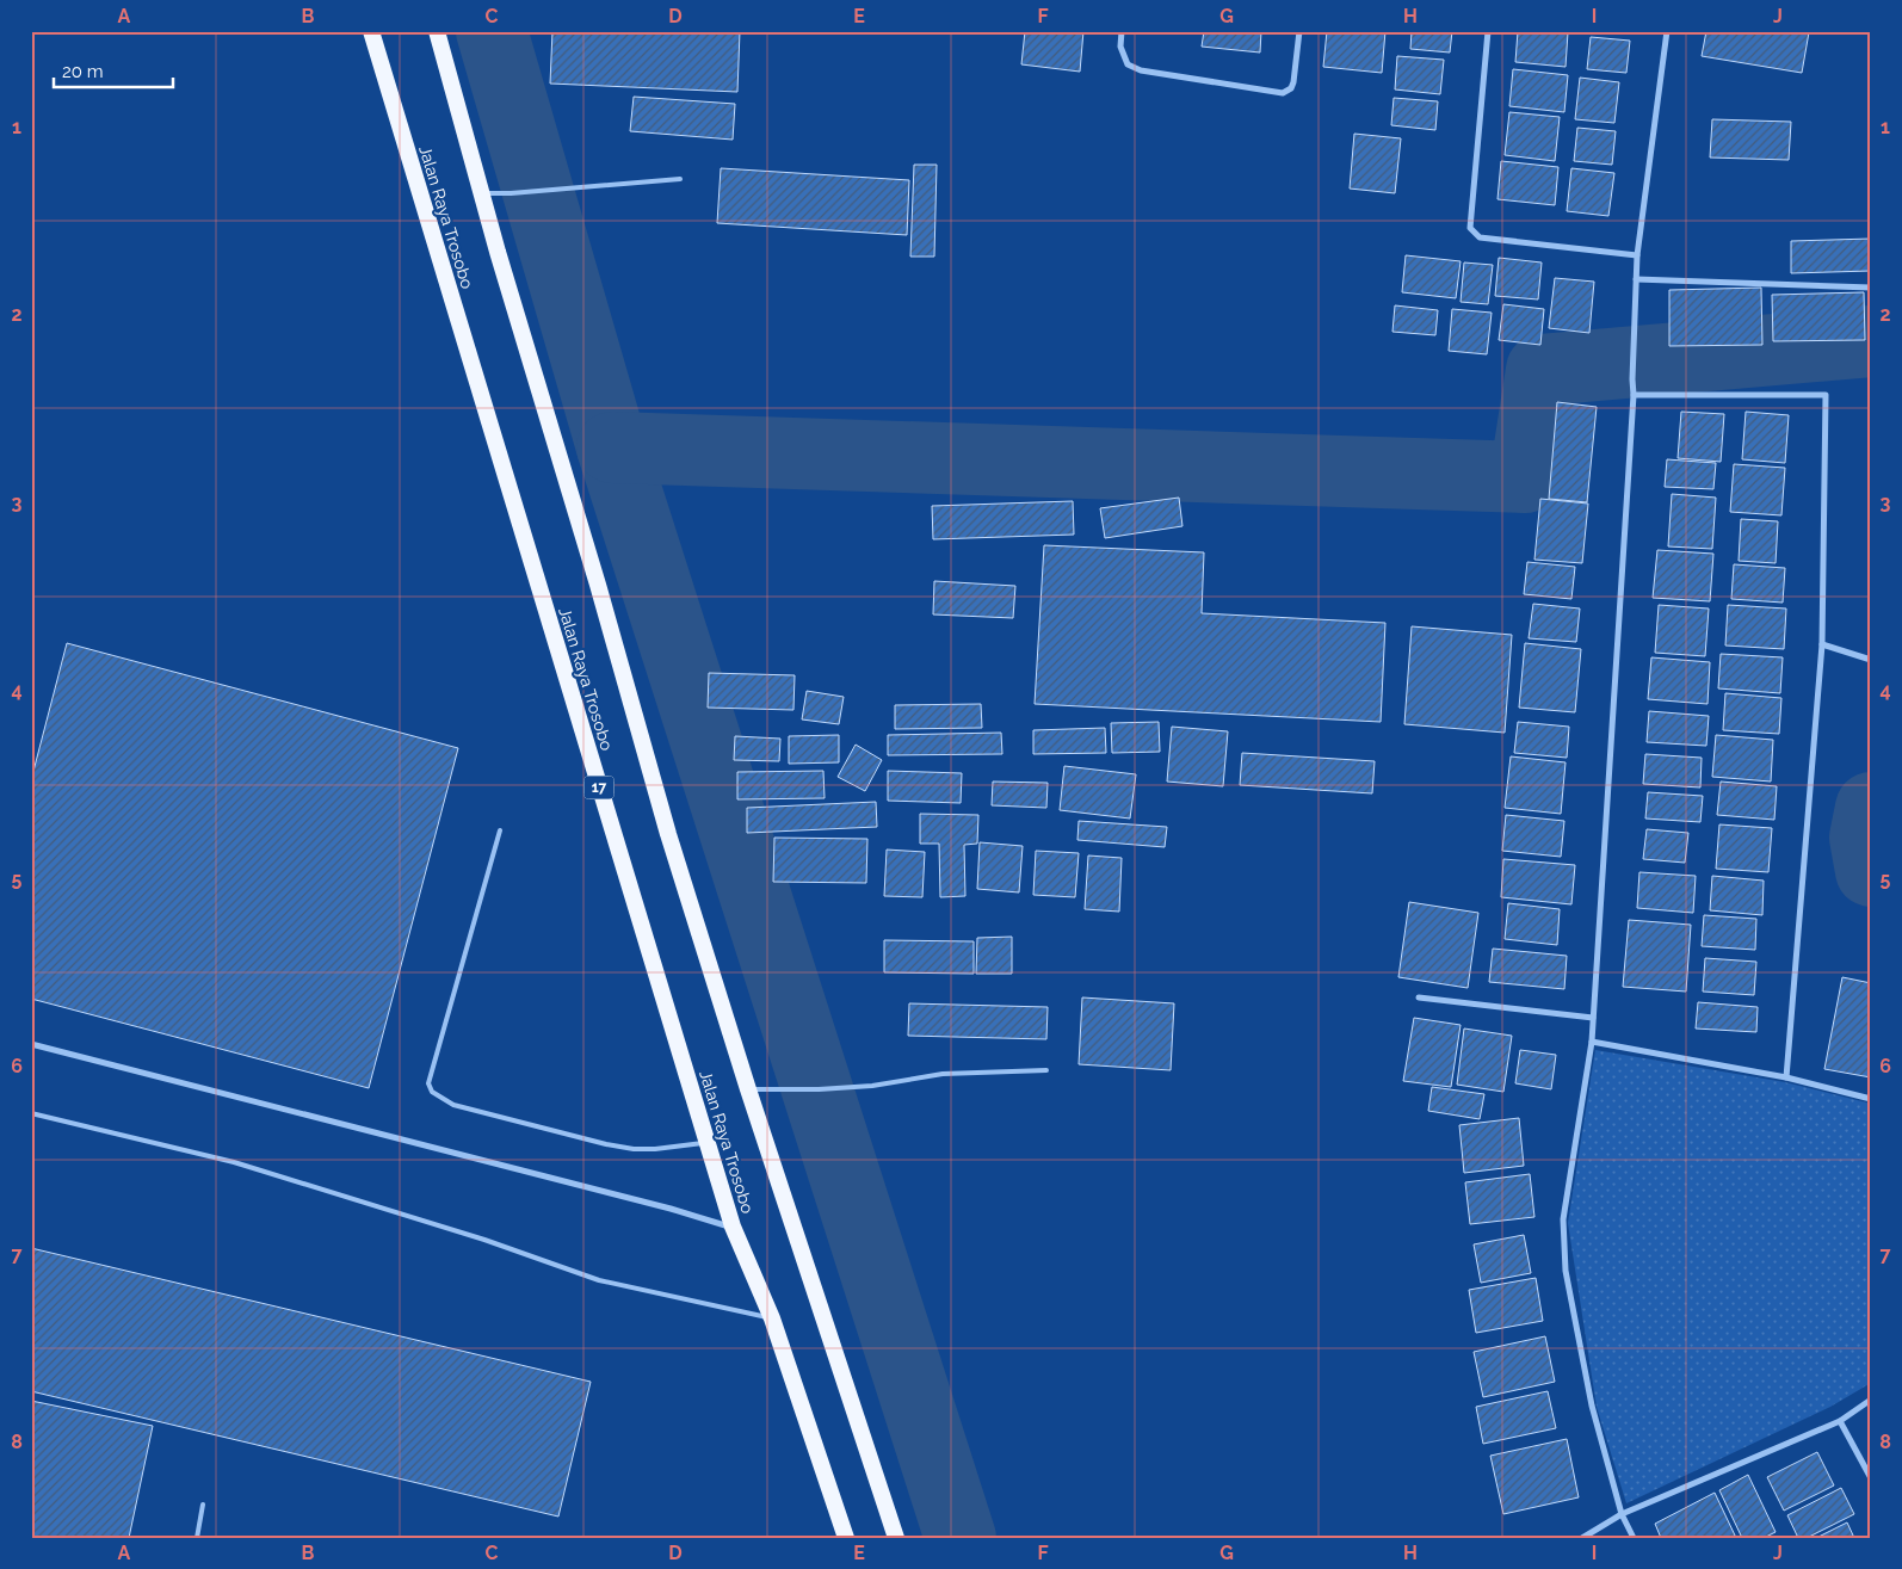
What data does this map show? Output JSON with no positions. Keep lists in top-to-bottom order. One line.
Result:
{"streets":{"highway":["Jalan Raya Trosobo","17"]},"scale_bar":"20 m","grid":{"columns":["A","B","C","D","E","F","G","H","I","J"],"rows":["1","2","3","4","5","6","7","8"]}}
